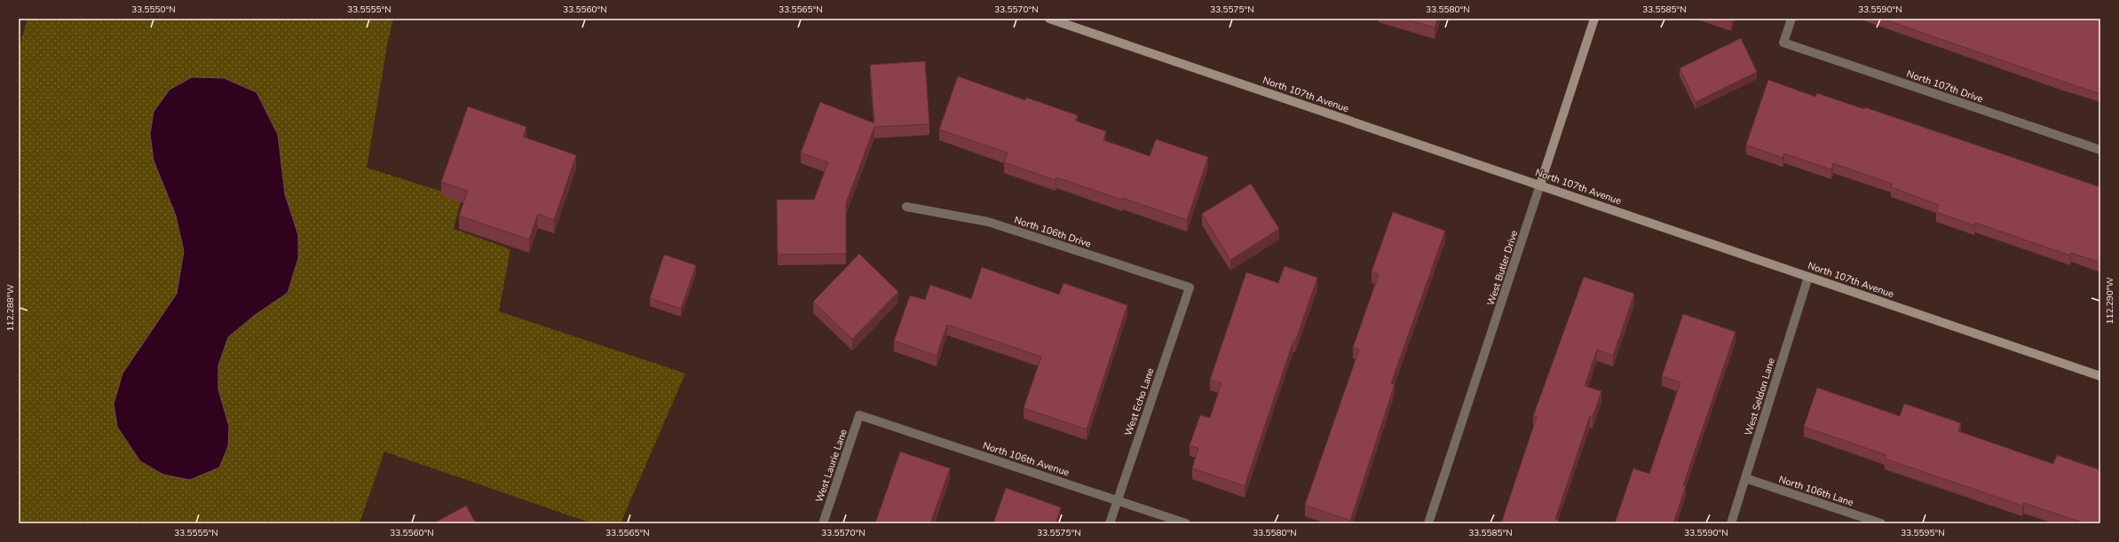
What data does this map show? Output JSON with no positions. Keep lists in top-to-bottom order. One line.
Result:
{"streets":{"street":["North 107th Drive","North 107th Avenue","North 106th Drive","West Butler Drive","West Seldon Lane","West Echo Lane","North 106th Avenue","West Laurie Lane","North 106th Lane"]},"crossings":[["North 107th Avenue","West Butler Drive"],["North 107th Avenue","West Seldon Lane"],["North 106th Drive","West Echo Lane"],["West Seldon Lane","North 106th Lane"],["West Echo Lane","North 106th Avenue"],["North 106th Avenue","West Laurie Lane"]],"coordinates":["33.5550°N","33.5555°N","33.5560°N","33.5565°N","33.5570°N","33.5575°N","33.5580°N","33.5585°N","33.5590°N","112.290°W","112.288°W","33.5595°N"]}
